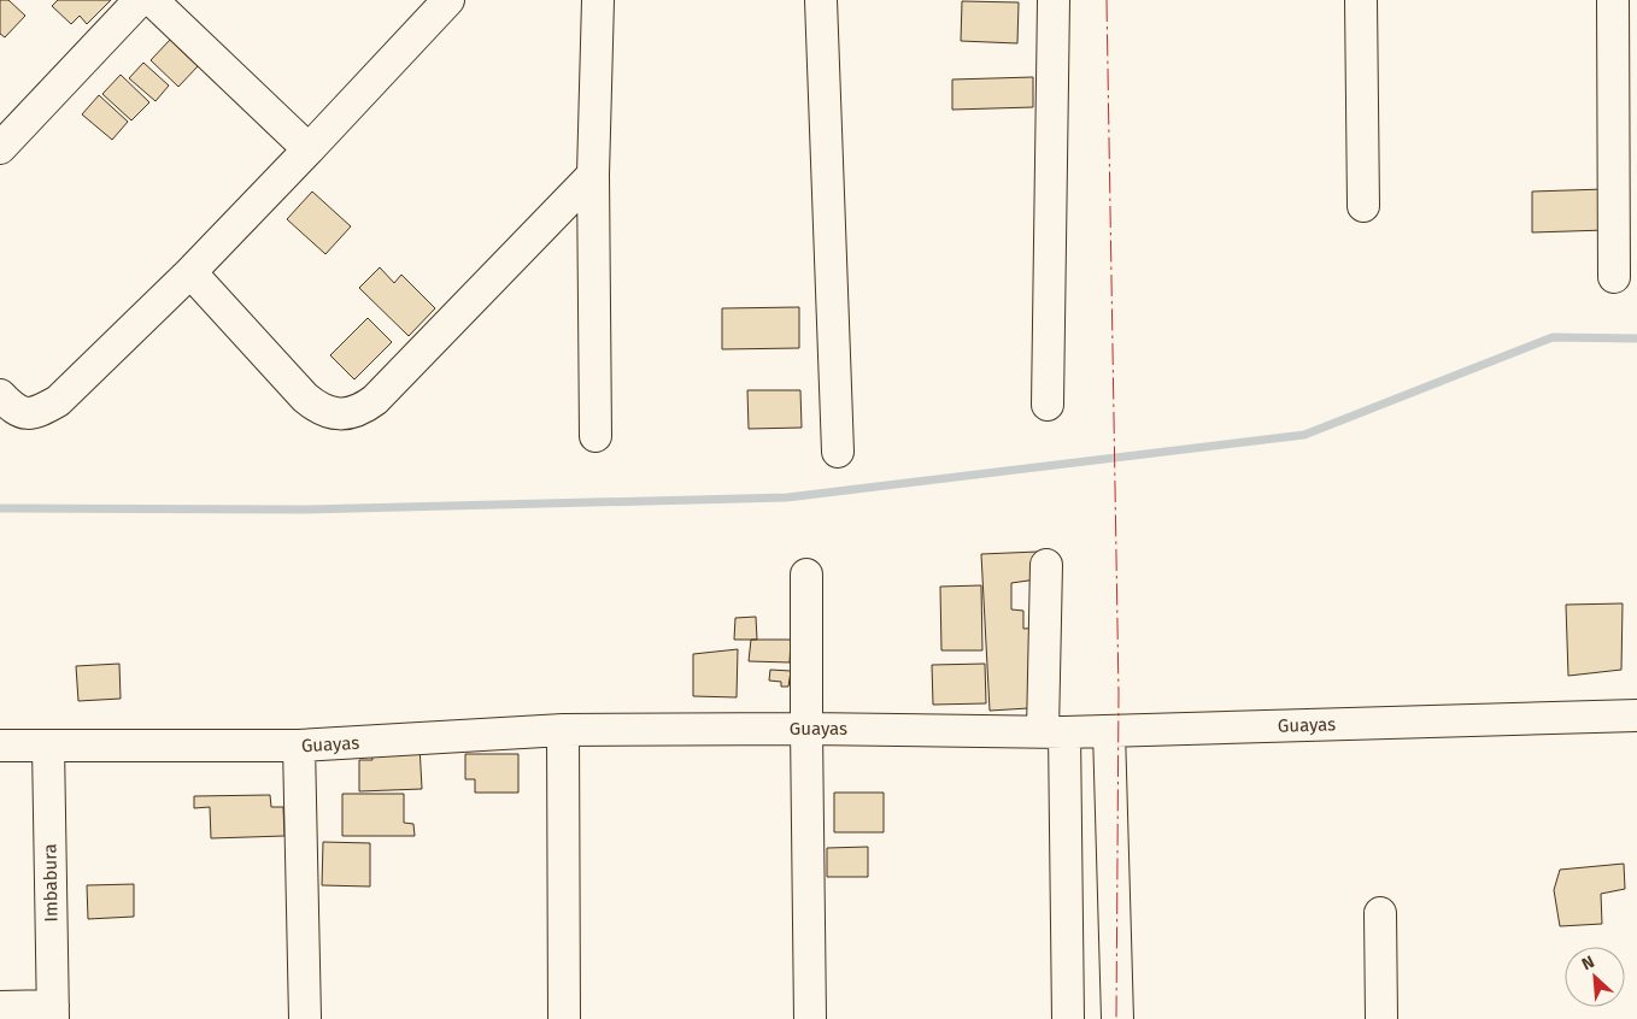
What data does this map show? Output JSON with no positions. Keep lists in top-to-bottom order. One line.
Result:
{"streets":{"street":["Guayas","Imbabura"]},"crossings":[["Guayas","Imbabura"]],"north":"top left"}
